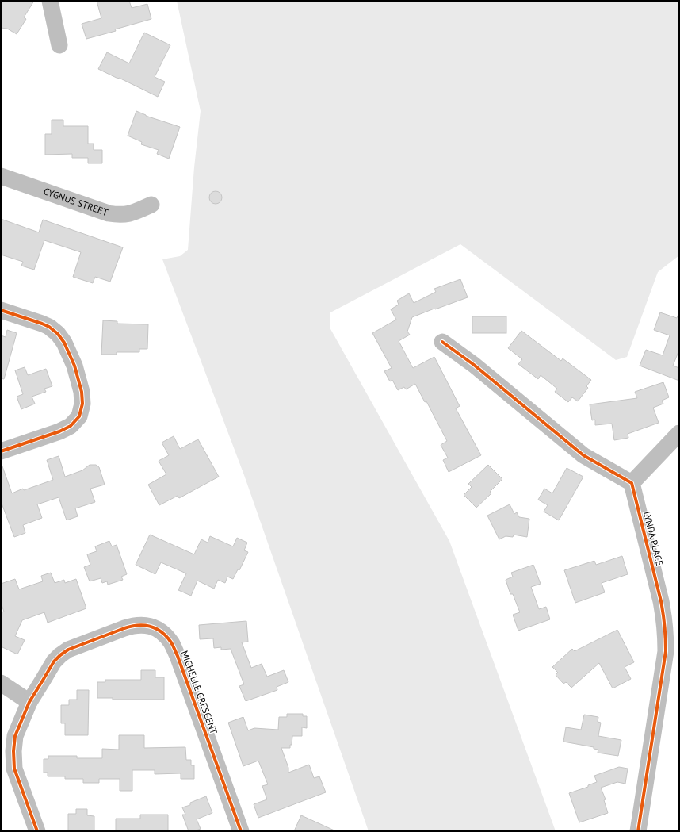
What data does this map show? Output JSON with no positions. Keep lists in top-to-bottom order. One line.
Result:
{"streets":{"street":["CYGNUS STREET","LYNDA PLACE","MICHELLE CRESCENT"]}}
